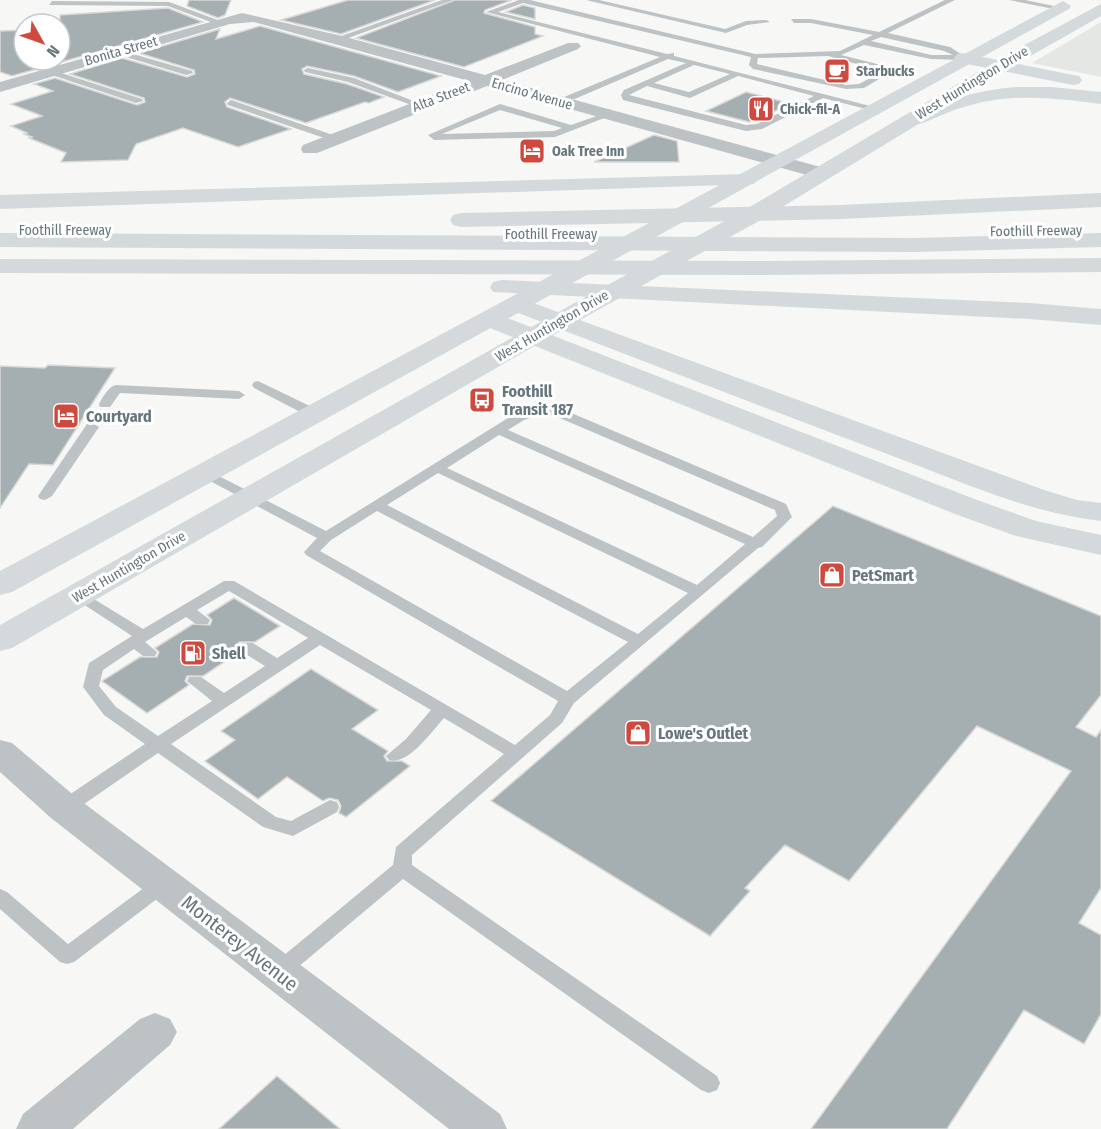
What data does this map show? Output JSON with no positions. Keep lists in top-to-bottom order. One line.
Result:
{"streets":{"main road":["West Huntington Drive","Foothill Freeway"],"street":["Bonita Street","Encino Avenue","Alta Street","Monterey Avenue"]},"crossings":[["Bonita Street","Encino Avenue"],["West Huntington Drive","Encino Avenue"],["Encino Avenue","Alta Street"]],"places":{"cafe":["Starbucks"],"restaurant":["Chick-fil-A"],"hotel":["Oak Tree Inn","Courtyard"],"bus stop":["Foothill Transit 187"],"shop":["PetSmart","Lowe's Outlet"],"fuel station":["Shell"]},"north":"bottom right"}
